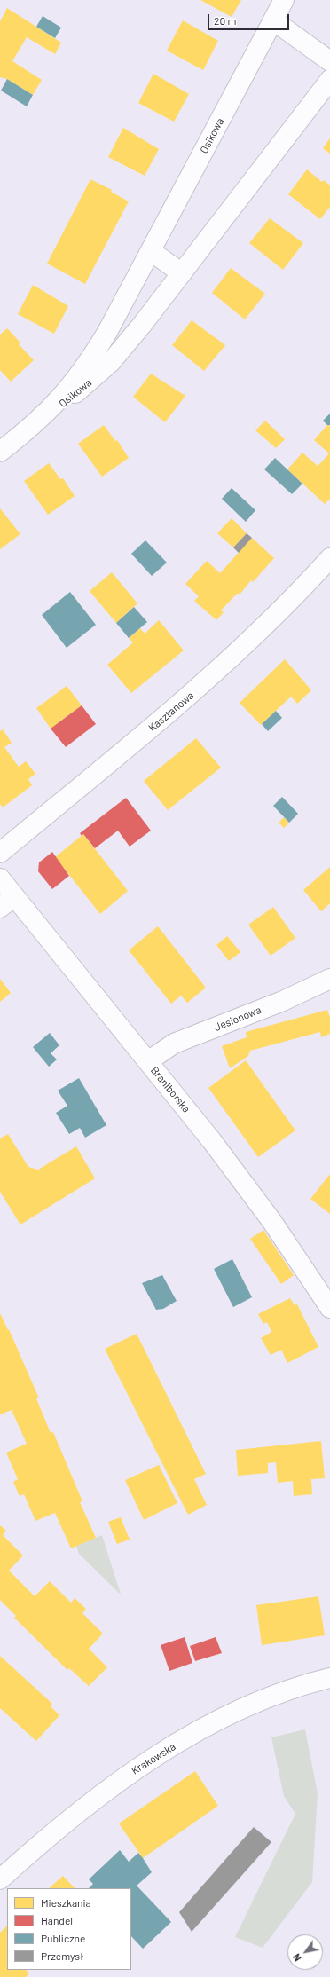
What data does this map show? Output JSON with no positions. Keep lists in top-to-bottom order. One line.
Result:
{"streets":{"street":["Osikowa","Kasztanowa","Jesionowa","Braniborska","Krakowska"]},"crossings":[["Jesionowa","Braniborska"]],"legend":["Mieszkania","Handel","Publiczne","Przemysł"],"scale_bar":"20 m","north":"bottom left"}
